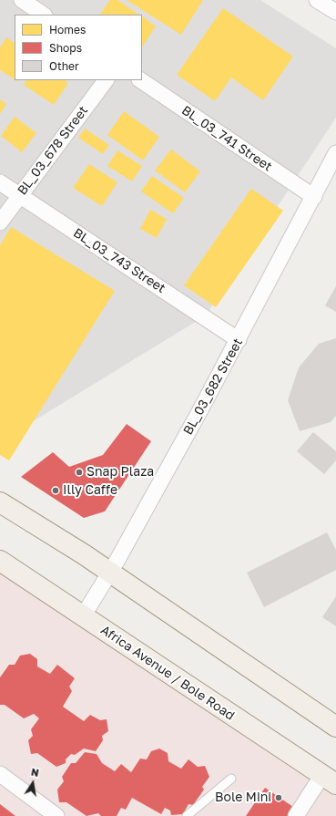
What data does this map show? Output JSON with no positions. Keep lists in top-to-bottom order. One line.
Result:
{"streets":{"main road":["Africa Avenue / Bole Road"],"street":["BL_03_741 Street","BL_03_678 Street","BL_03_743 Street","BL_03_682 Street"]},"crossings":[["BL_03_741 Street","BL_03_682 Street"],["BL_03_678 Street","BL_03_743 Street"],["BL_03_743 Street","BL_03_682 Street"],["BL_03_682 Street","Africa Avenue / Bole Road"]],"places":["Snap Plaza","Illy Caffe","Bole Mini"],"legend":["Homes","Shops","Other"],"north":"top"}
